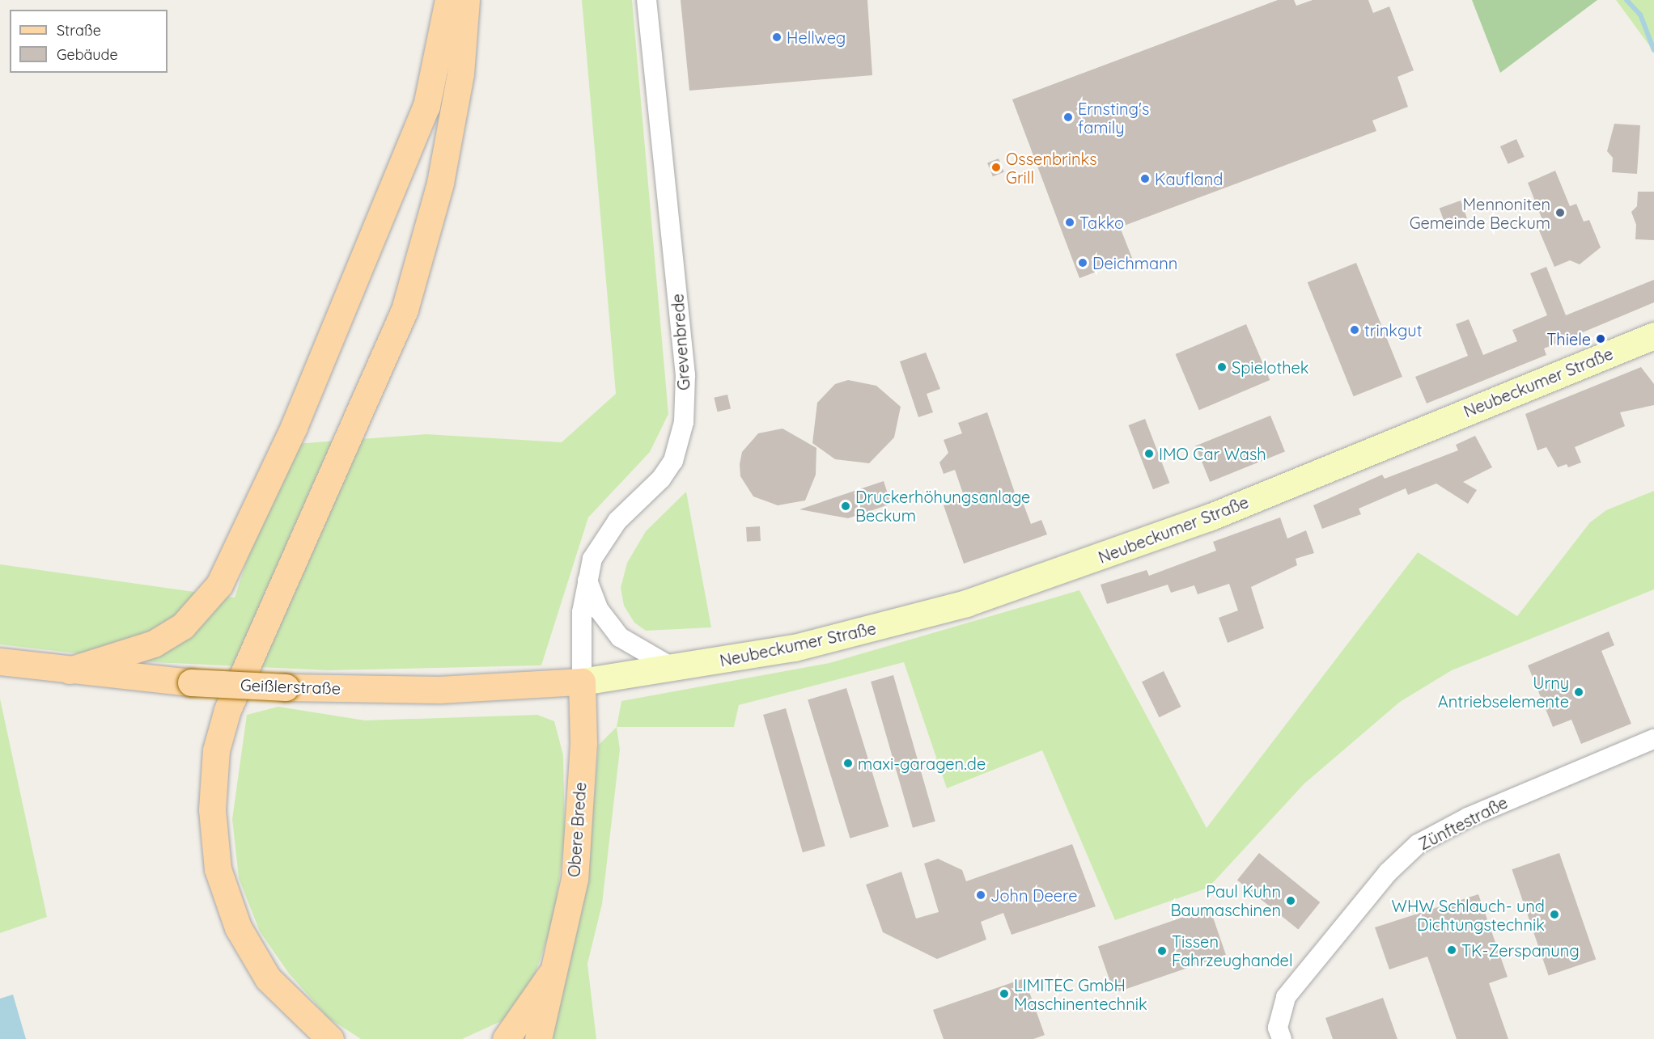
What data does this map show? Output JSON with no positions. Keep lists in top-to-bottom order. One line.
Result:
{"streets":{"main road":["Neubeckumer Straße","Geißlerstraße","Obere Brede"],"street":["Grevenbrede","Zünftestraße"]},"crossings":[["Grevenbrede","Neubeckumer Straße"],["Grevenbrede","Geißlerstraße"],["Grevenbrede","Obere Brede"],["Neubeckumer Straße","Geißlerstraße"],["Neubeckumer Straße","Obere Brede"],["Geißlerstraße","Obere Brede"]],"places":["Hellweg","Ernsting's family","Ossenbrinks Grill","Kaufland","Mennoniten Gemeinde Beckum","Takko","Deichmann","trinkgut","Thiele","Spielothek","IMO Car Wash","Druckerhöhungsanlage Beckum","Urny Antriebselemente","maxi-garagen.de","John Deere","Paul Kuhn Baumaschinen","WHW Schlauch- und Dichtungstechnik","TK-Zerspanung","Tissen Fahrzeughandel","LIMITEC GmbH Maschinentechnik"],"legend":["Straße","Gebäude"]}
